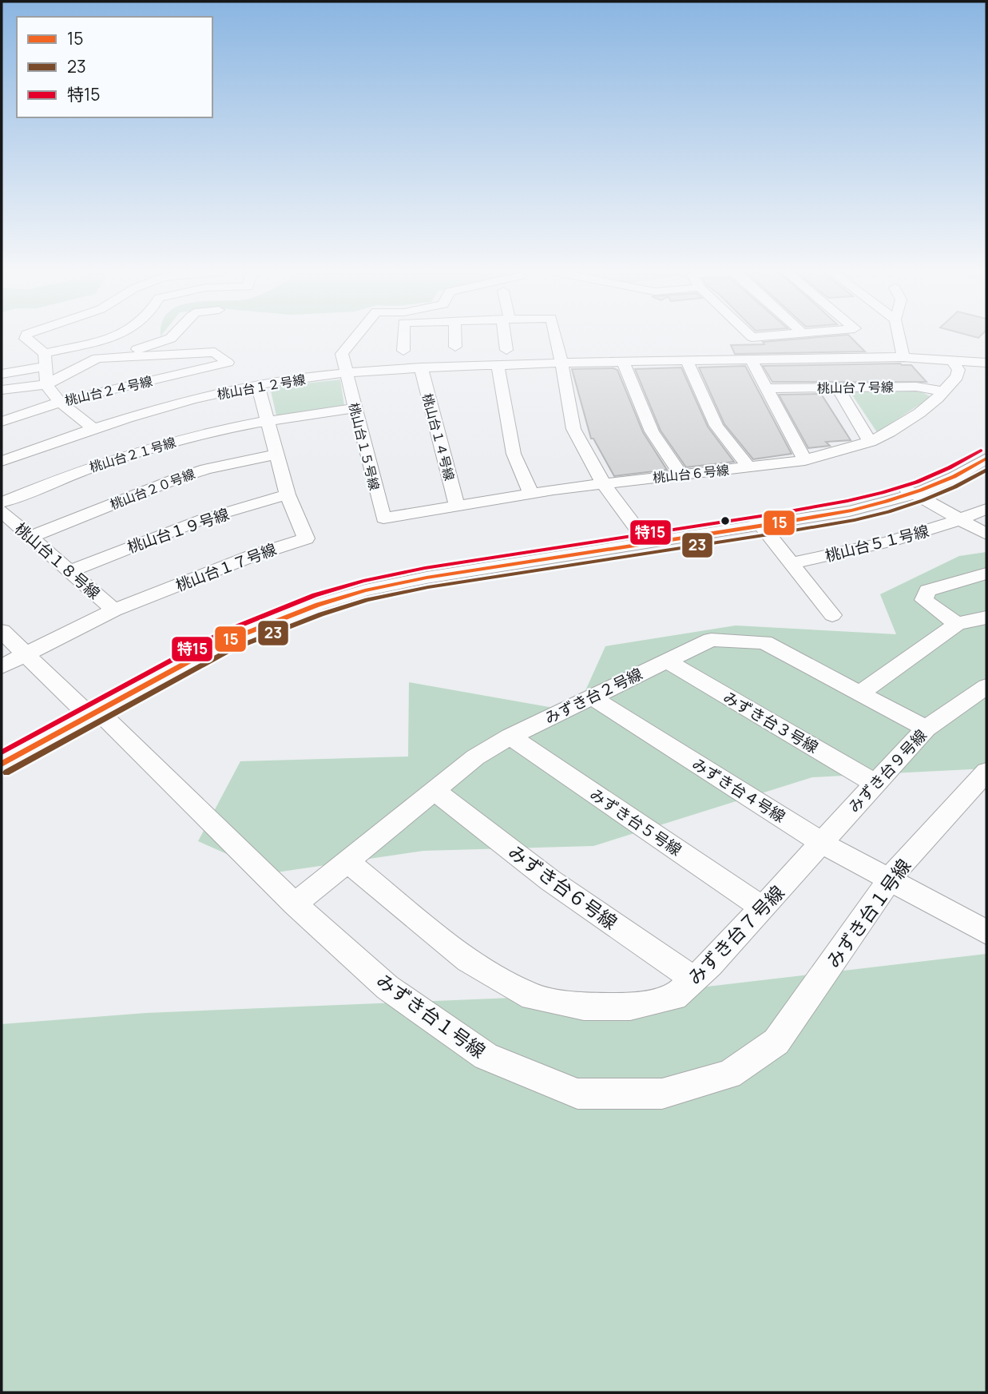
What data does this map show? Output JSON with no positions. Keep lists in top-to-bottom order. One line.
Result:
{"streets":{"street":["桃山台１２号線","桃山台７号線","桃山台２４号線","桃山台１４号線","桃山台１５号線","桃山台２１号線","桃山台６号線","桃山台２０号線","桃山台１９号線","桃山台５１号線","桃山台１８号線","桃山台１７号線","みずき台２号線","みずき台３号線","みずき台９号線","みずき台４号線","みずき台５号線","みずき台６号線","みずき台１号線","みずき台７号線"]},"crossings":[["桃山台１２号線","桃山台１４号線"],["桃山台１２号線","桃山台１５号線"],["桃山台１２号線","桃山台６号線"],["桃山台１２号線","桃山台１７号線"],["桃山台７号線","桃山台６号線"],["桃山台１４号線","桃山台６号線"],["桃山台１５号線","桃山台２１号線"],["桃山台１５号線","桃山台６号線"],["桃山台２１号線","桃山台１７号線"],["桃山台２０号線","桃山台１８号線"],["桃山台２０号線","桃山台１７号線"],["桃山台１９号線","桃山台１８号線"],["桃山台１９号線","桃山台１７号線"],["桃山台１８号線","桃山台１７号線"],["桃山台１７号線","みずき台１号線"],["みずき台２号線","みずき台３号線"],["みずき台２号線","みずき台９号線"],["みずき台２号線","みずき台４号線"],["みずき台２号線","みずき台５号線"],["みずき台２号線","みずき台６号線"],["みずき台２号線","みずき台１号線"],["みずき台２号線","みずき台７号線"],["みずき台３号線","みずき台９号線"],["みずき台９号線","みずき台４号線"],["みずき台９号線","みずき台７号線"],["みずき台４号線","みずき台１号線"],["みずき台４号線","みずき台７号線"],["みずき台５号線","みずき台７号線"],["みずき台６号線","みずき台７号線"]],"lines":["transit line 特15","transit line 15","transit line 23"],"legend":["15","23","特15"]}
